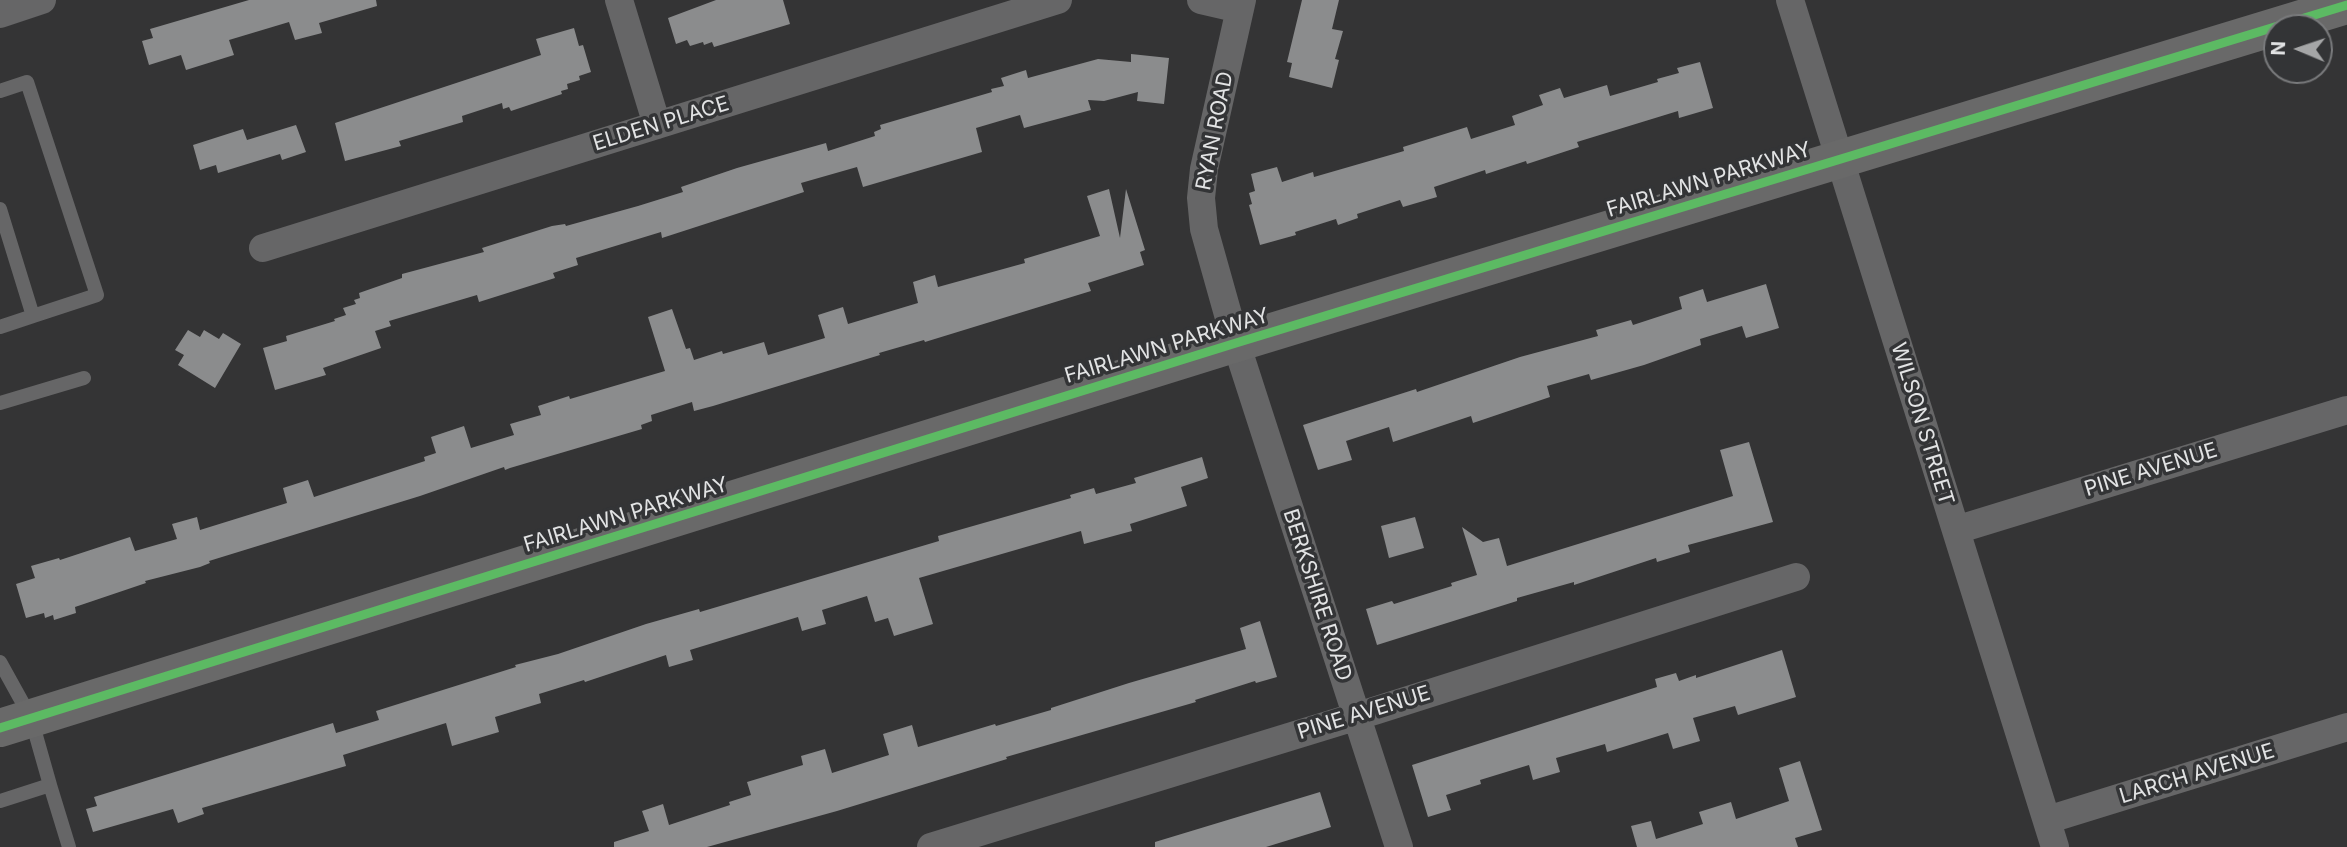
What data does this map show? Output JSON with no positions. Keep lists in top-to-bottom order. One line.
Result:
{"streets":{"street":["ELDEN PLACE","RYAN ROAD","FAIRLAWN PARKWAY","WILSON STREET","PINE AVENUE","BERKSHIRE ROAD","LARCH AVENUE"]},"crossings":[["RYAN ROAD","FAIRLAWN PARKWAY"],["RYAN ROAD","BERKSHIRE ROAD"],["FAIRLAWN PARKWAY","WILSON STREET"],["FAIRLAWN PARKWAY","BERKSHIRE ROAD"],["WILSON STREET","PINE AVENUE"],["WILSON STREET","LARCH AVENUE"],["PINE AVENUE","BERKSHIRE ROAD"]],"north":"left"}
